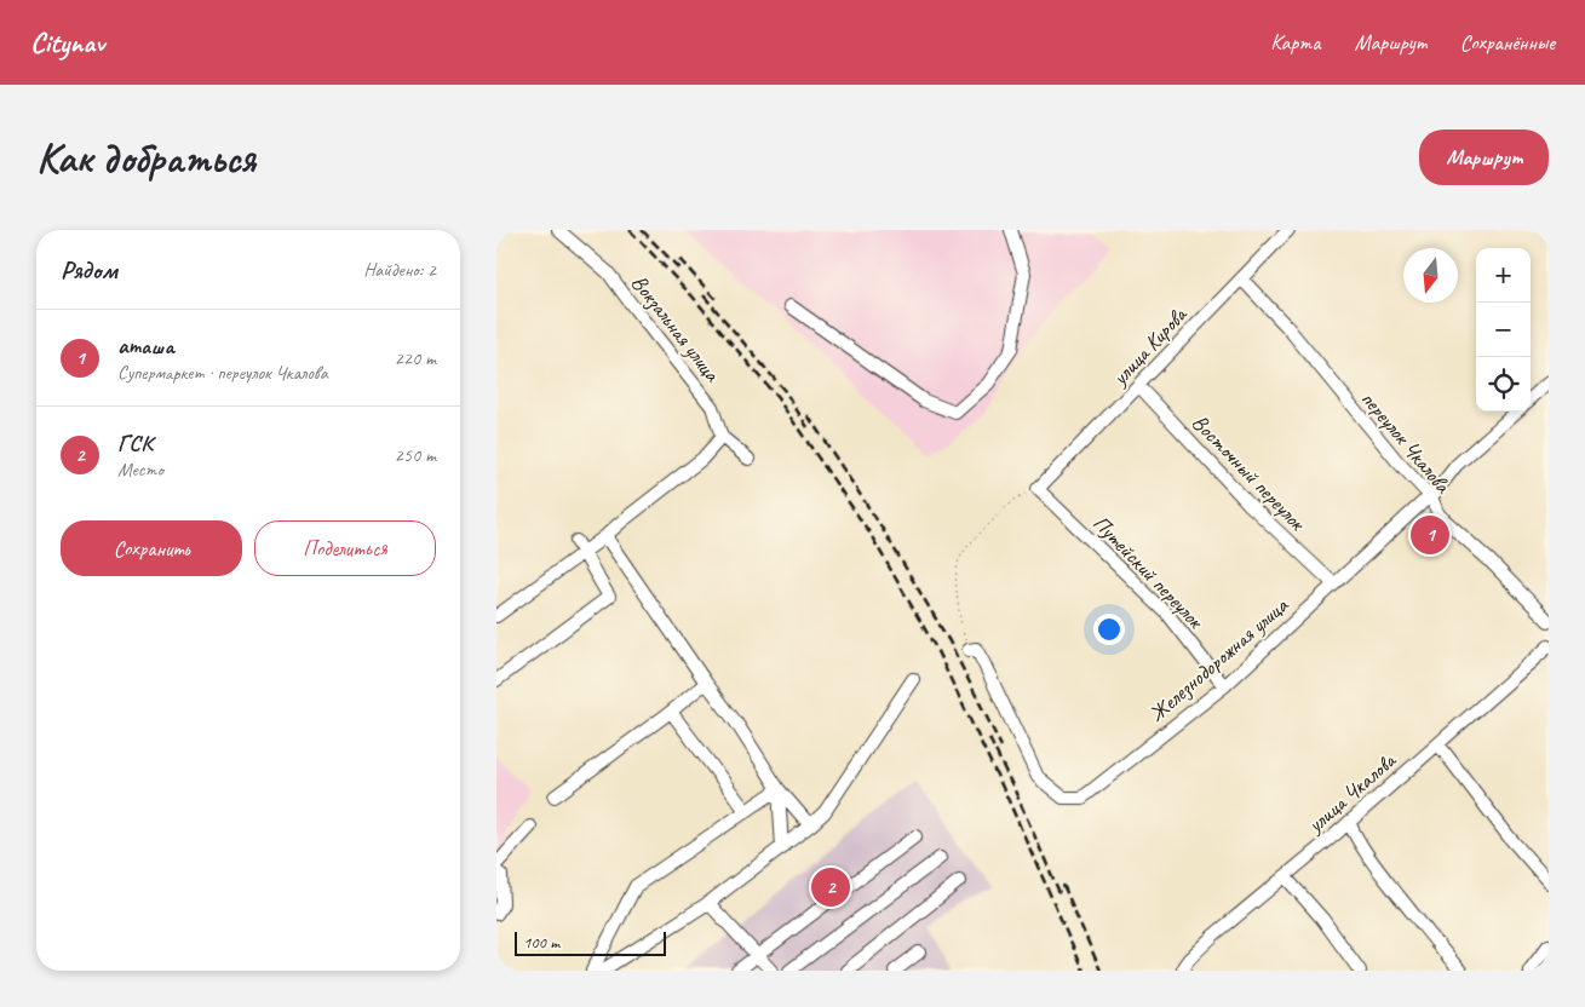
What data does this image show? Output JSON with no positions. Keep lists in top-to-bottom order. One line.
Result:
{"streets":{"street":["Вокзальная улица","улица Кирова","переулок Чкалова","Восточный переулок","Путейский переулок","Железнодорожная улица","улица Чкалова"]},"crossings":[["улица Кирова","переулок Чкалова"],["улица Кирова","Восточный переулок"],["улица Кирова","Путейский переулок"],["переулок Чкалова","Железнодорожная улица"],["Восточный переулок","Железнодорожная улица"],["Путейский переулок","Железнодорожная улица"]],"scale_bar":"100 m","north":"bottom","page":{"header":"Citynav","nav":["Карта","Маршрут","Сохранённые"],"buttons":["Маршрут",["Сохранить","Поделиться"]],"title":"Как добраться","heading":["Рядом","Найдено: 2"],"map_buttons":["+","−"],"list":[{"mark":"1","name":"аташа","note":"Супермаркет · переулок Чкалова","value":"220 m"},{"mark":"2","name":"ГСК","note":"Место","value":"250 m"}],"pins":["1","2"],"scale":"100 m"}}
